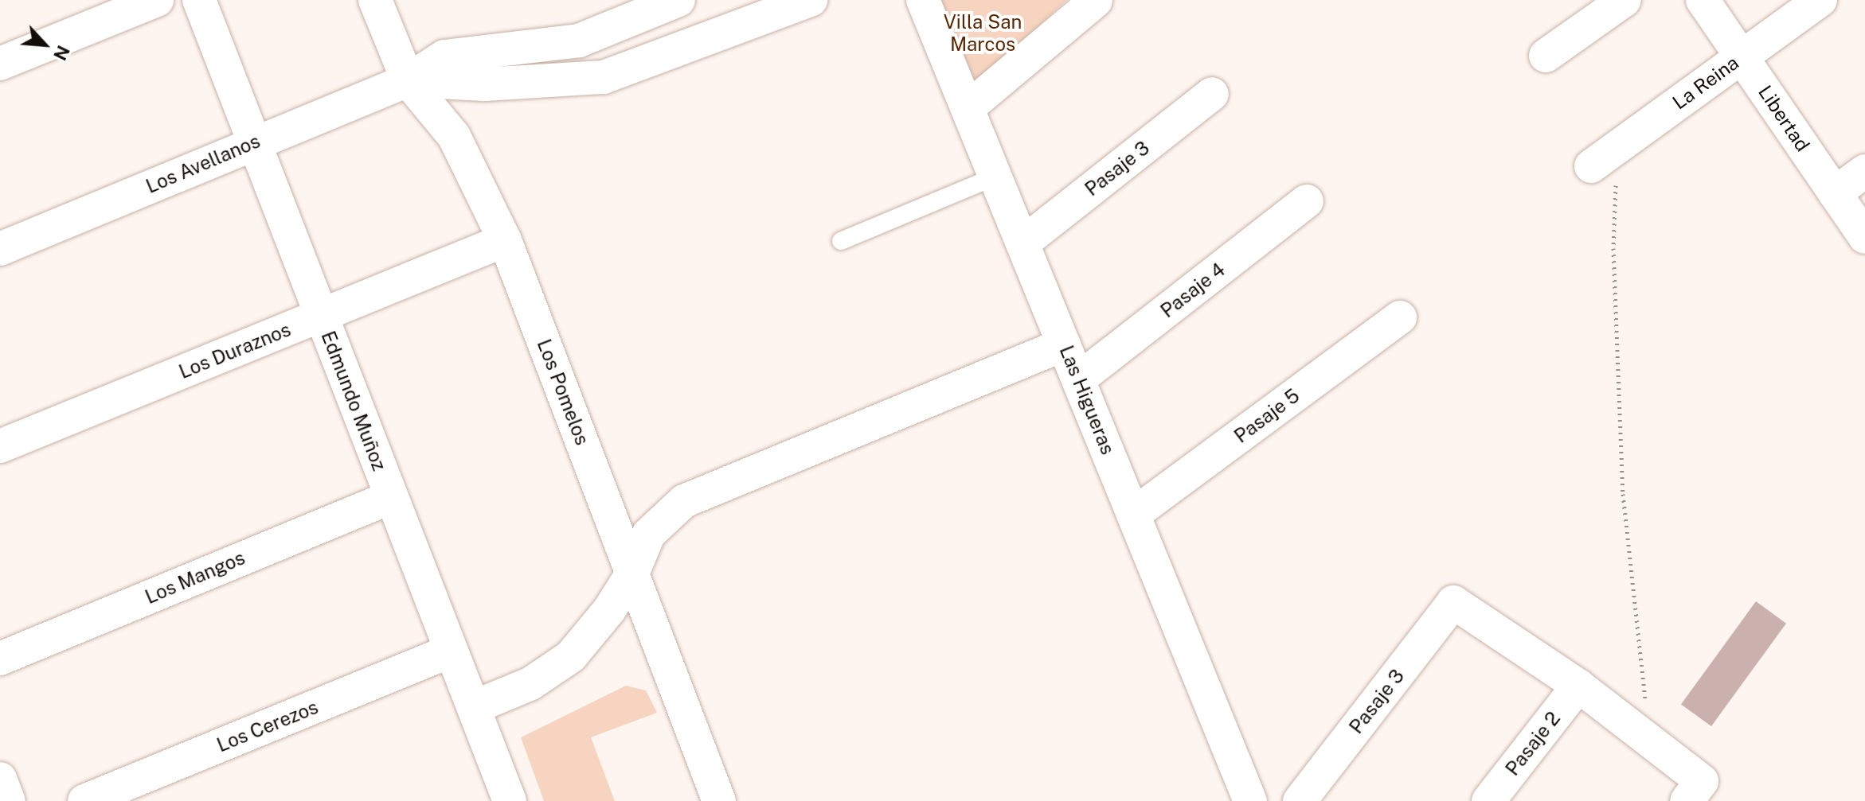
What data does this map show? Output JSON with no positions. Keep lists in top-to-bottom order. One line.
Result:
{"streets":{"street":["La Reina","Libertad","Los Avellanos","Pasaje 3","Pasaje 4","Los Duraznos","Los Pomelos","Las Higueras","Edmundo Muñoz","Pasaje 5","Los Mangos","Los Cerezos","Pasaje 2"]},"crossings":[["La Reina","Libertad"],["Los Avellanos","Los Pomelos"],["Los Avellanos","Edmundo Muñoz"],["Pasaje 3","Las Higueras"],["Pasaje 3","Pasaje 2"],["Pasaje 4","Las Higueras"],["Los Duraznos","Los Pomelos"],["Los Duraznos","Edmundo Muñoz"],["Las Higueras","Pasaje 5"],["Edmundo Muñoz","Los Mangos"],["Edmundo Muñoz","Los Cerezos"]],"parks":["Villa San Marcos"],"north":"bottom right"}
